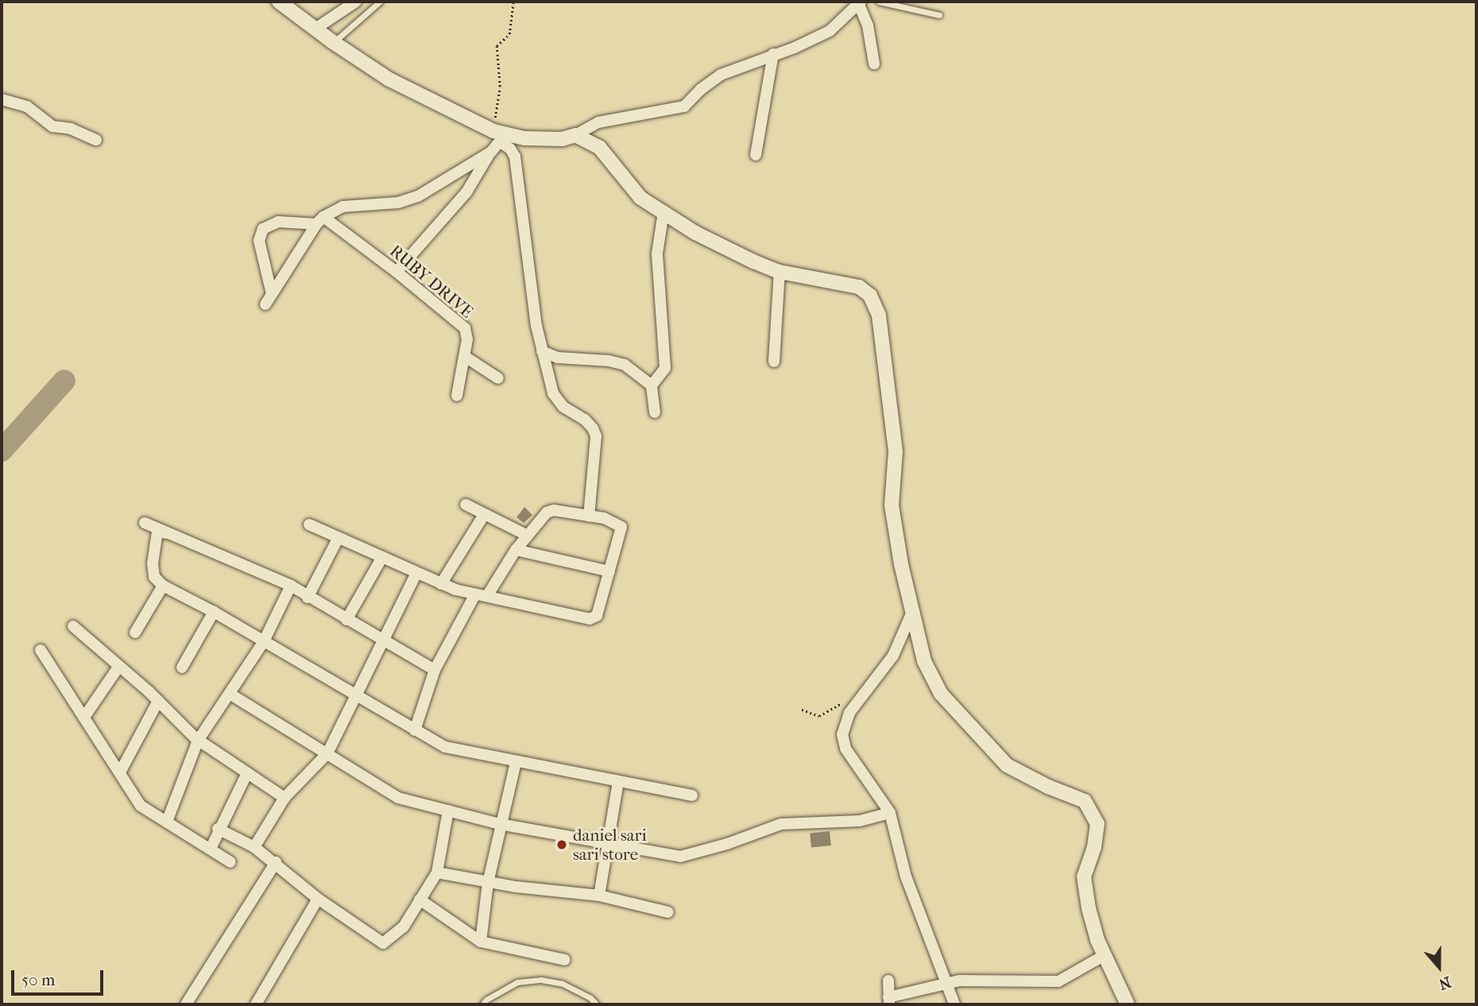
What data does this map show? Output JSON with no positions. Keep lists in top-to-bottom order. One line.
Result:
{"streets":{"street":["RUBY DRIVE"]},"places":["daniel sari sari store"],"scale_bar":"50 m","north":"bottom"}
